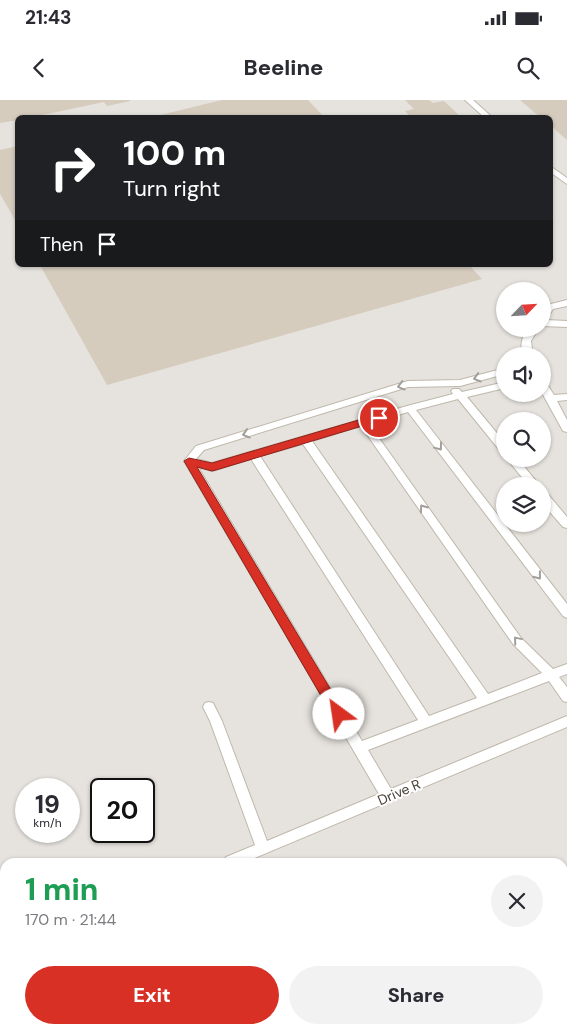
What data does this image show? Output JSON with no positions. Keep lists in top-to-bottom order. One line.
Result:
{"streets":{"lane":["Drive R"]},"north":"top right","page":{"status":"21:43","header":"Beeline","turn":["100 m","Turn right"],"then":"Then","speed":"19 km/h","limit":"20","heading":["1 min","170 m · 21:44"],"buttons":["Exit","Share"]}}
